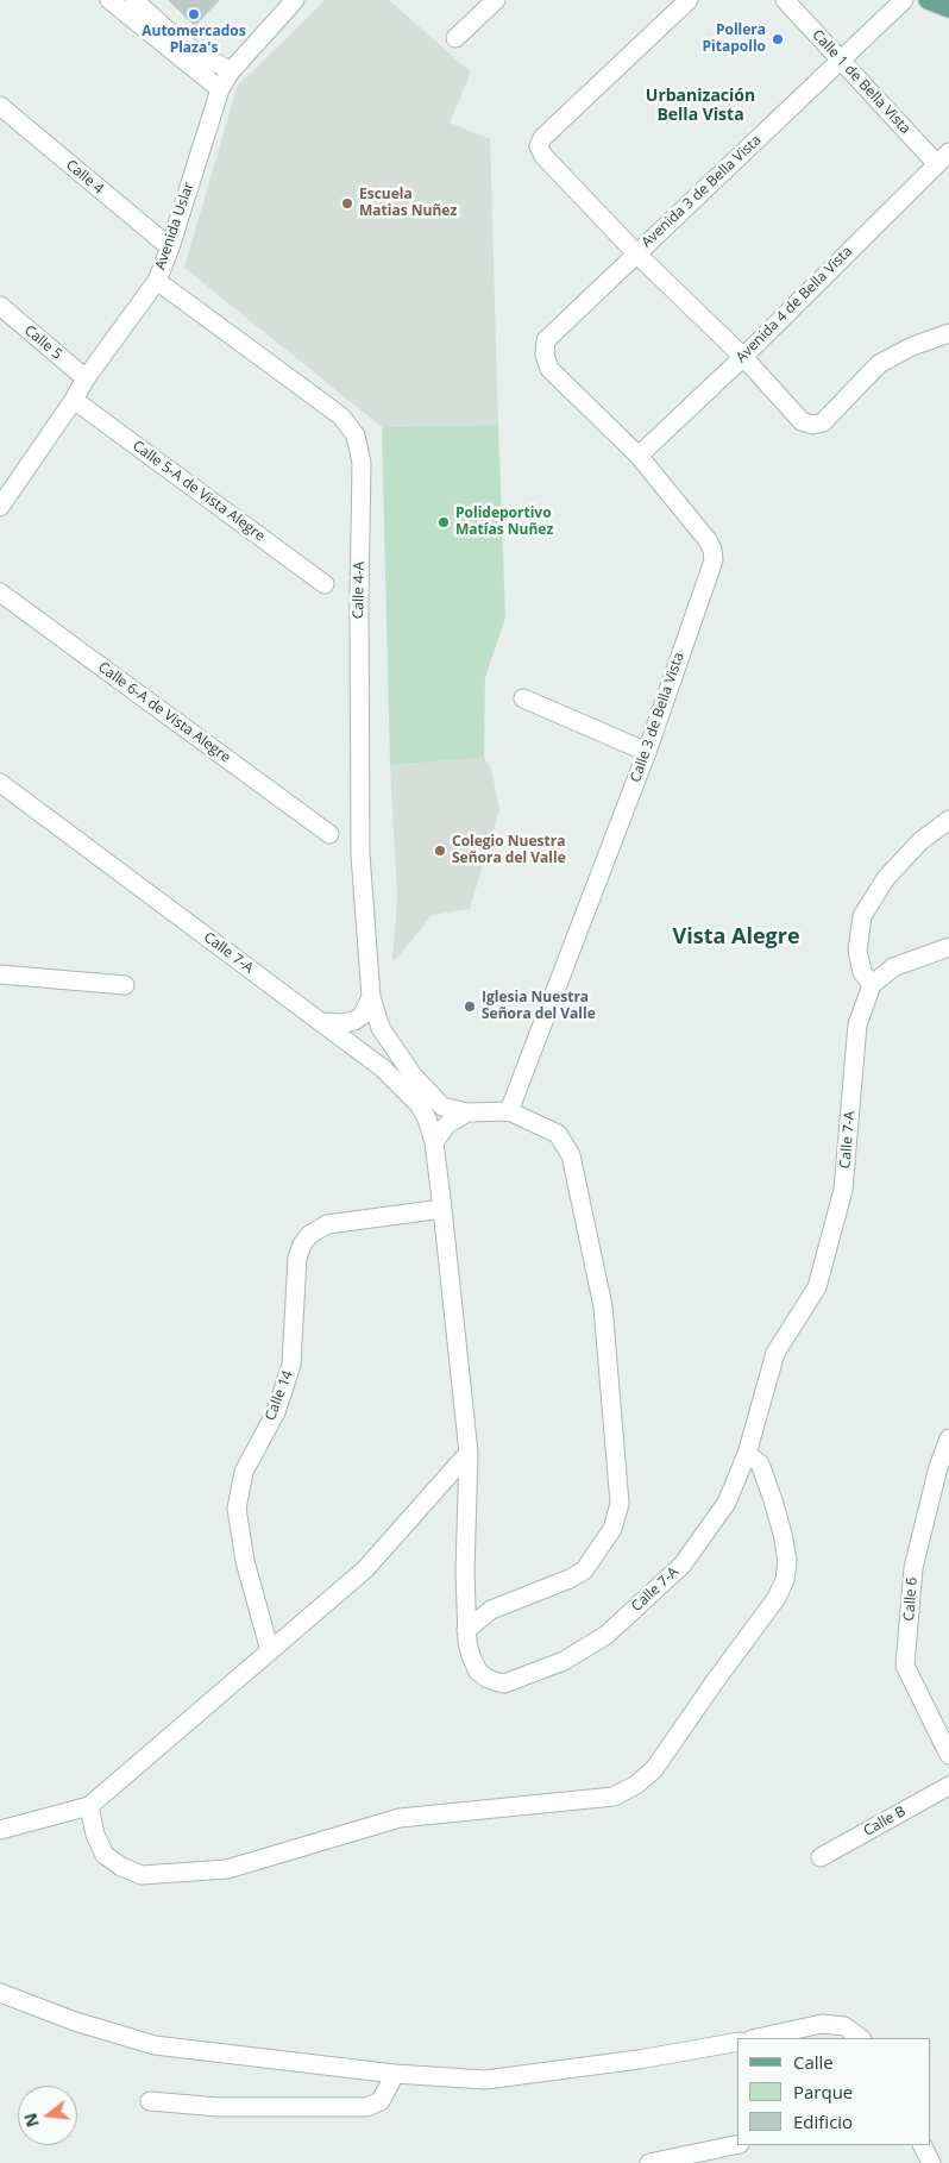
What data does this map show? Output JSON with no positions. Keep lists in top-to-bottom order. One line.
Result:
{"streets":{"street":["Calle 1 de Bella Vista","Calle 4","Avenida 3 de Bella Vista","Avenida Uslar","Avenida 4 de Bella Vista","Calle 5","Calle 5-A de Vista Alegre","Calle 4-A","Calle 6-A de Vista Alegre","Calle 3 de Bella Vista","Calle 7-A","Calle 14","Calle 6","Calle B"]},"crossings":[["Calle 1 de Bella Vista","Avenida 3 de Bella Vista"],["Calle 1 de Bella Vista","Avenida 4 de Bella Vista"],["Calle 4","Avenida Uslar"],["Avenida 3 de Bella Vista","Calle 3 de Bella Vista"],["Avenida Uslar","Calle 5"],["Avenida Uslar","Calle 5-A de Vista Alegre"],["Avenida Uslar","Calle 4-A"],["Avenida 4 de Bella Vista","Calle 3 de Bella Vista"],["Calle 7-A","Calle 14"]],"districts":["Urbanización Bella Vista","Vista Alegre"],"places":["Automercados Plaza's","Pollera Pitapollo","Escuela Matias Nuñez","Polideportivo Matías Nuñez","Colegio Nuestra Señora del Valle","Iglesia Nuestra Señora del Valle"],"legend":["Calle","Parque","Edificio"],"north":"left"}
